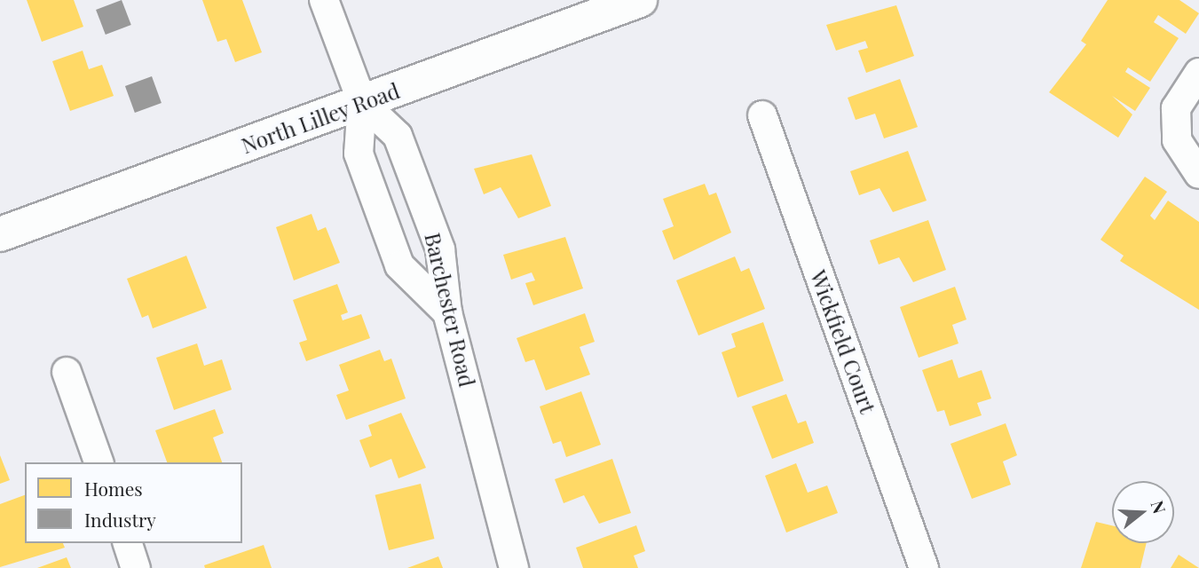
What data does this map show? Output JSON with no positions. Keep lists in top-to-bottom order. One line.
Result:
{"streets":{"street":["North Lilley Road","Barchester Road","Wickfield Court"]},"crossings":[["North Lilley Road","Barchester Road"]],"legend":["Homes","Industry"],"north":"right"}
